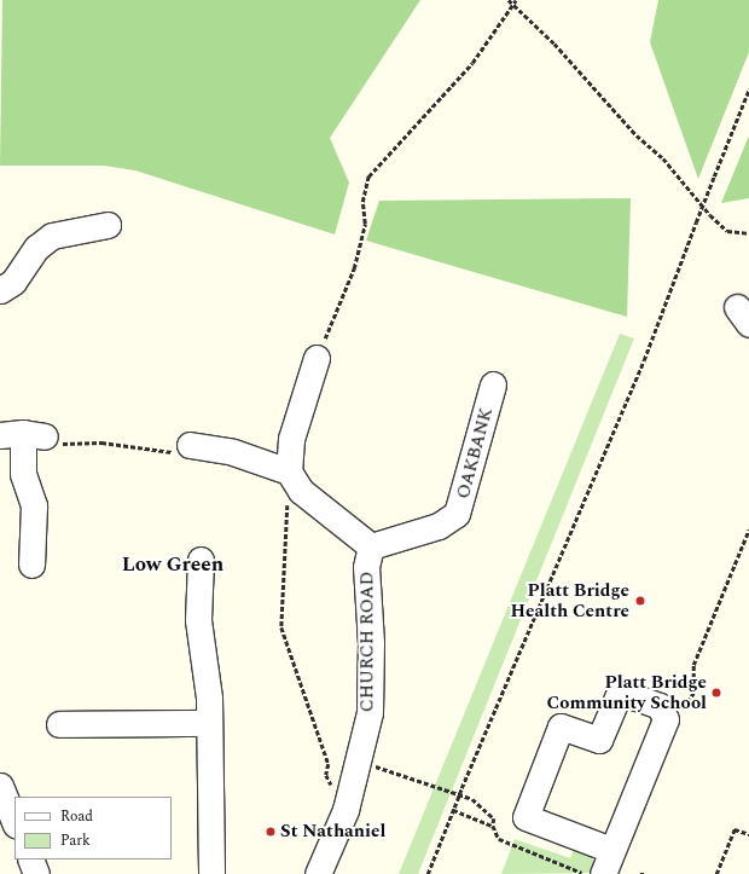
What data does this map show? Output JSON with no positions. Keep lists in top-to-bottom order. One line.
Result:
{"streets":{"street":["OAKBANK","CHURCH ROAD"]},"crossings":[["OAKBANK","CHURCH ROAD"]],"districts":["Low Green"],"places":["Platt Bridge Health Centre","Platt Bridge Community School","St Nathaniel"],"legend":["Road","Park"]}
